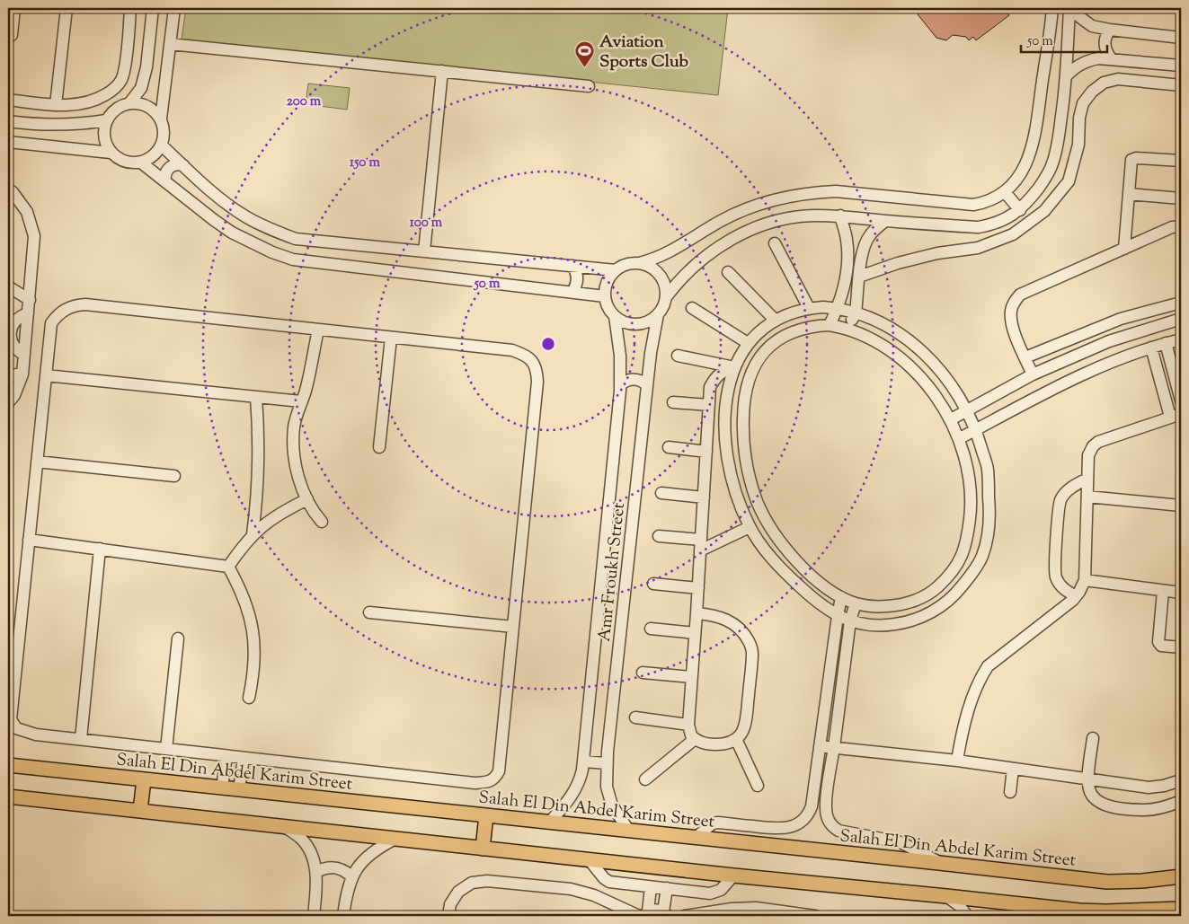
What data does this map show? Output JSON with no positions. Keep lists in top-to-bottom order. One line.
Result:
{"streets":{"main road":["Salah El Din Abdel Karim Street"],"street":["Amr Froukh Street"]},"crossings":[["Amr Froukh Street","Salah El Din Abdel Karim Street"]],"places":{"sports":["Aviation Sports Club"]},"scale_bar":"50 m","rings":["200 m","150 m","100 m","50 m"]}
